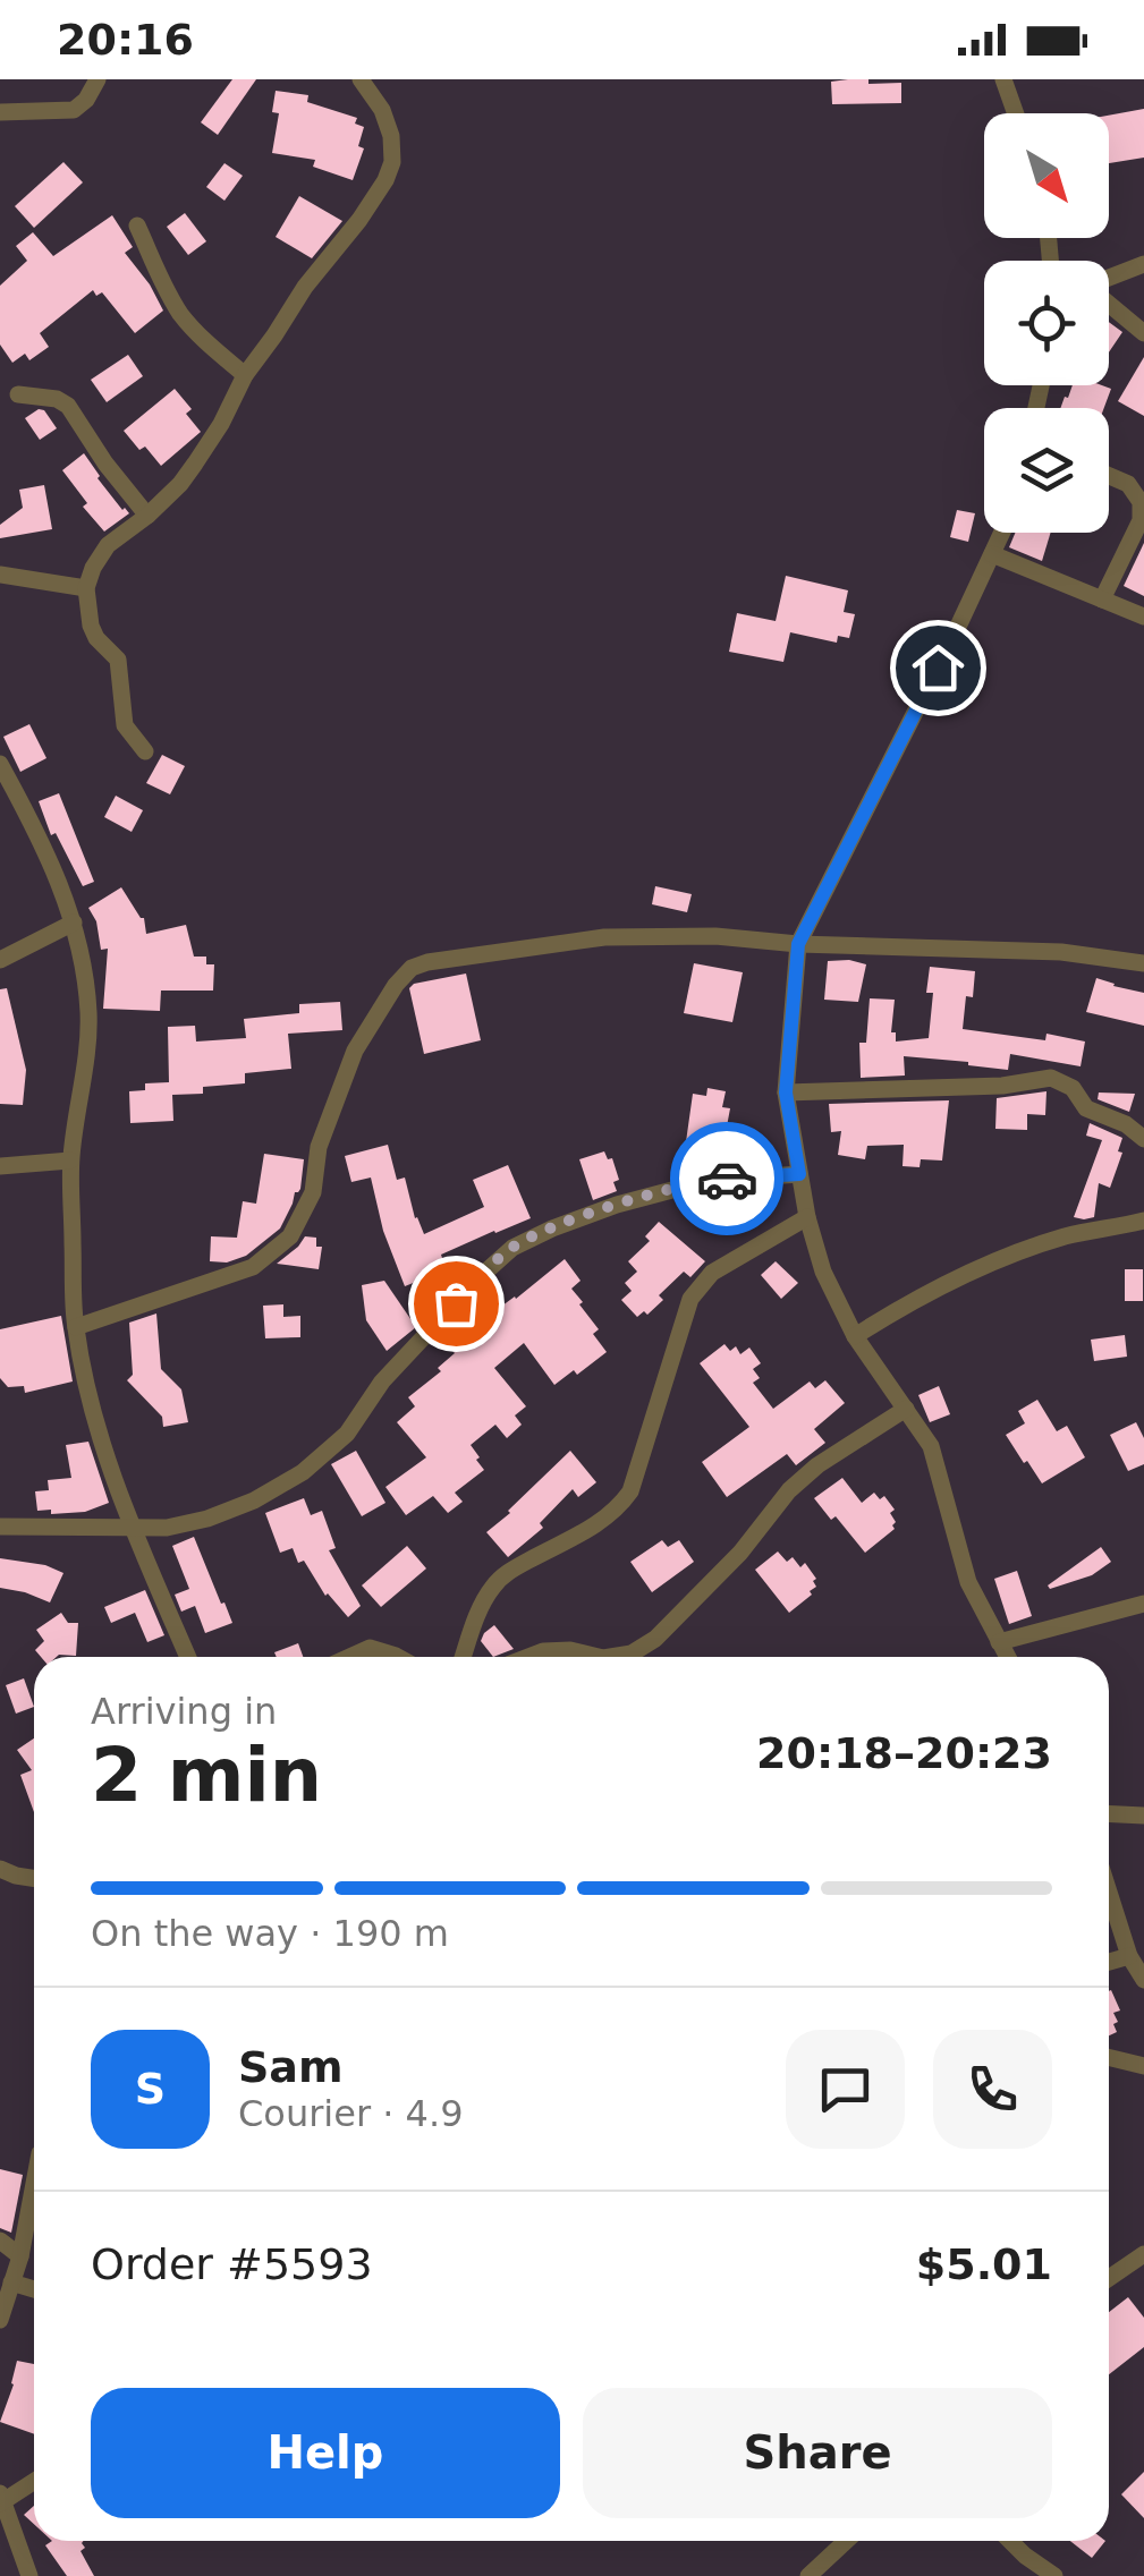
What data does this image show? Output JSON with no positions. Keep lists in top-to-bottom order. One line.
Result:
{"north":"bottom right","page":{"status":"20:16","heading":["2 min","Arriving in","20:18–20:23"],"panel":["Sam","Courier · 4.9","Order #5593","$5.01"],"bar":"On the way · 190 m","round":"S","buttons":["Help","Share"]}}
